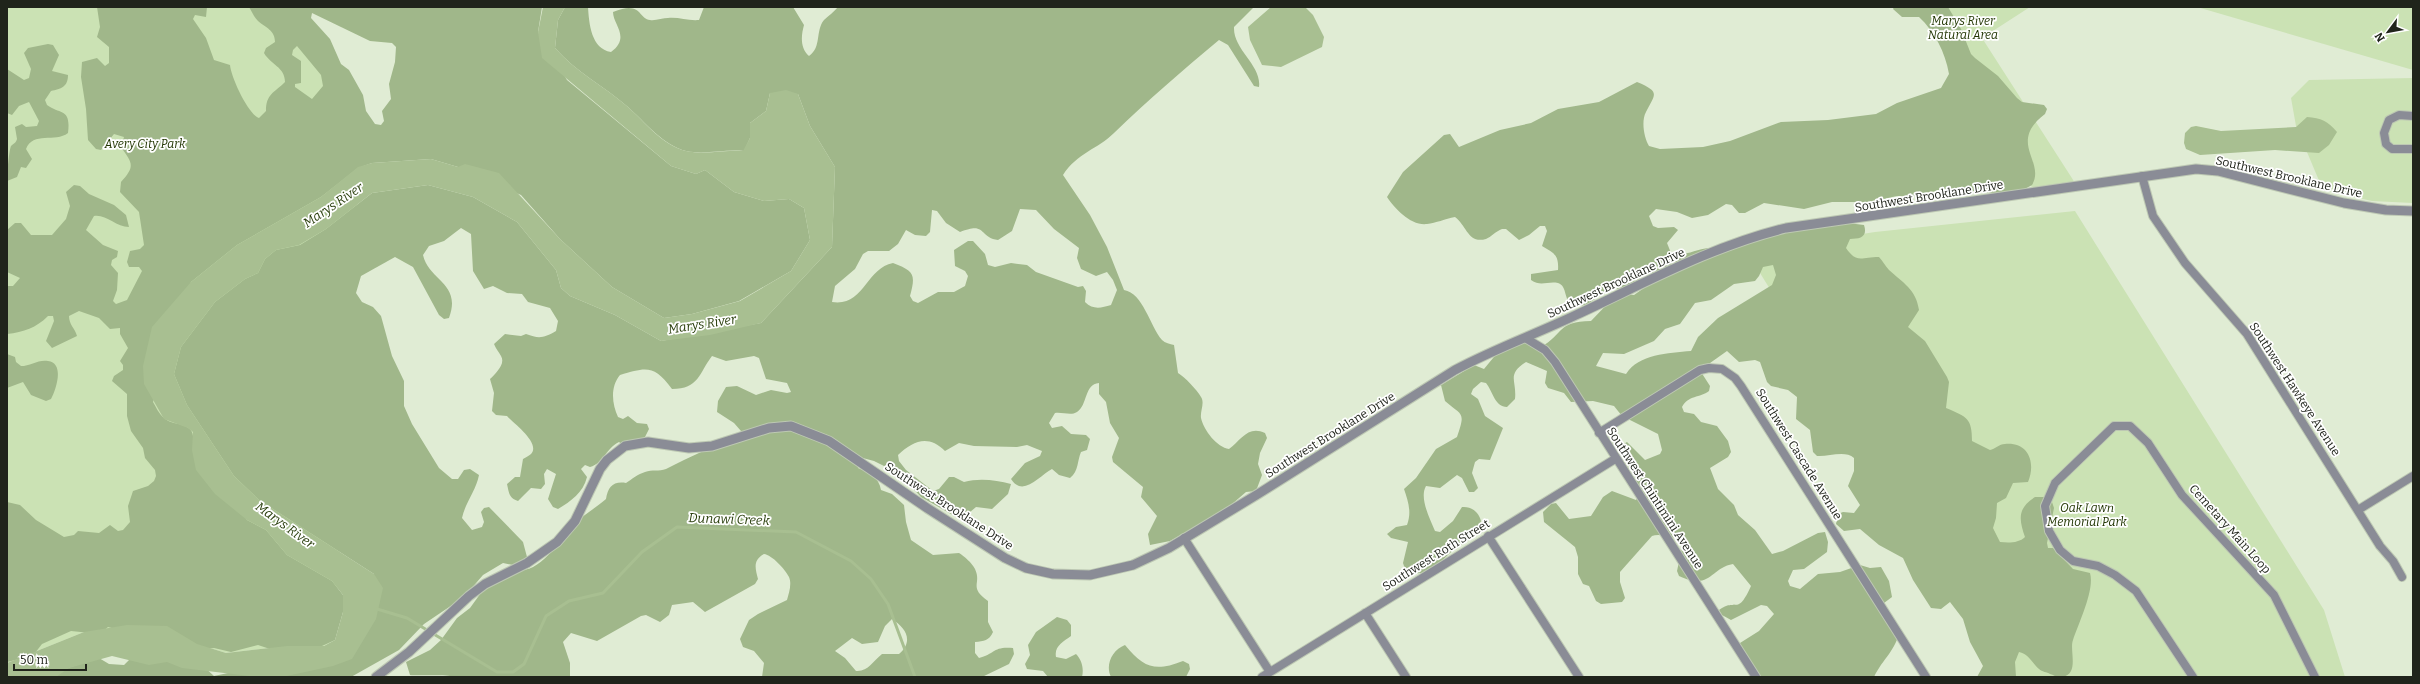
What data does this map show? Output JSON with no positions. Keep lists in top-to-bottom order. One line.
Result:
{"streets":{"street":["Southwest Brooklane Drive","Southwest Hawkeye Avenue","Southwest Cascade Avenue","Southwest Chintimini Avenue","Cemetary Main Loop","Southwest Roth Street"]},"crossings":[["Southwest Brooklane Drive","Southwest Hawkeye Avenue"],["Southwest Brooklane Drive","Southwest Chintimini Avenue"],["Southwest Cascade Avenue","Southwest Chintimini Avenue"],["Southwest Chintimini Avenue","Southwest Roth Street"]],"water":["Marys River","Dunawi Creek"],"parks":["Marys River Natural Area","Avery City Park","Oak Lawn Memorial Park"],"scale_bar":"50 m","north":"bottom left"}
